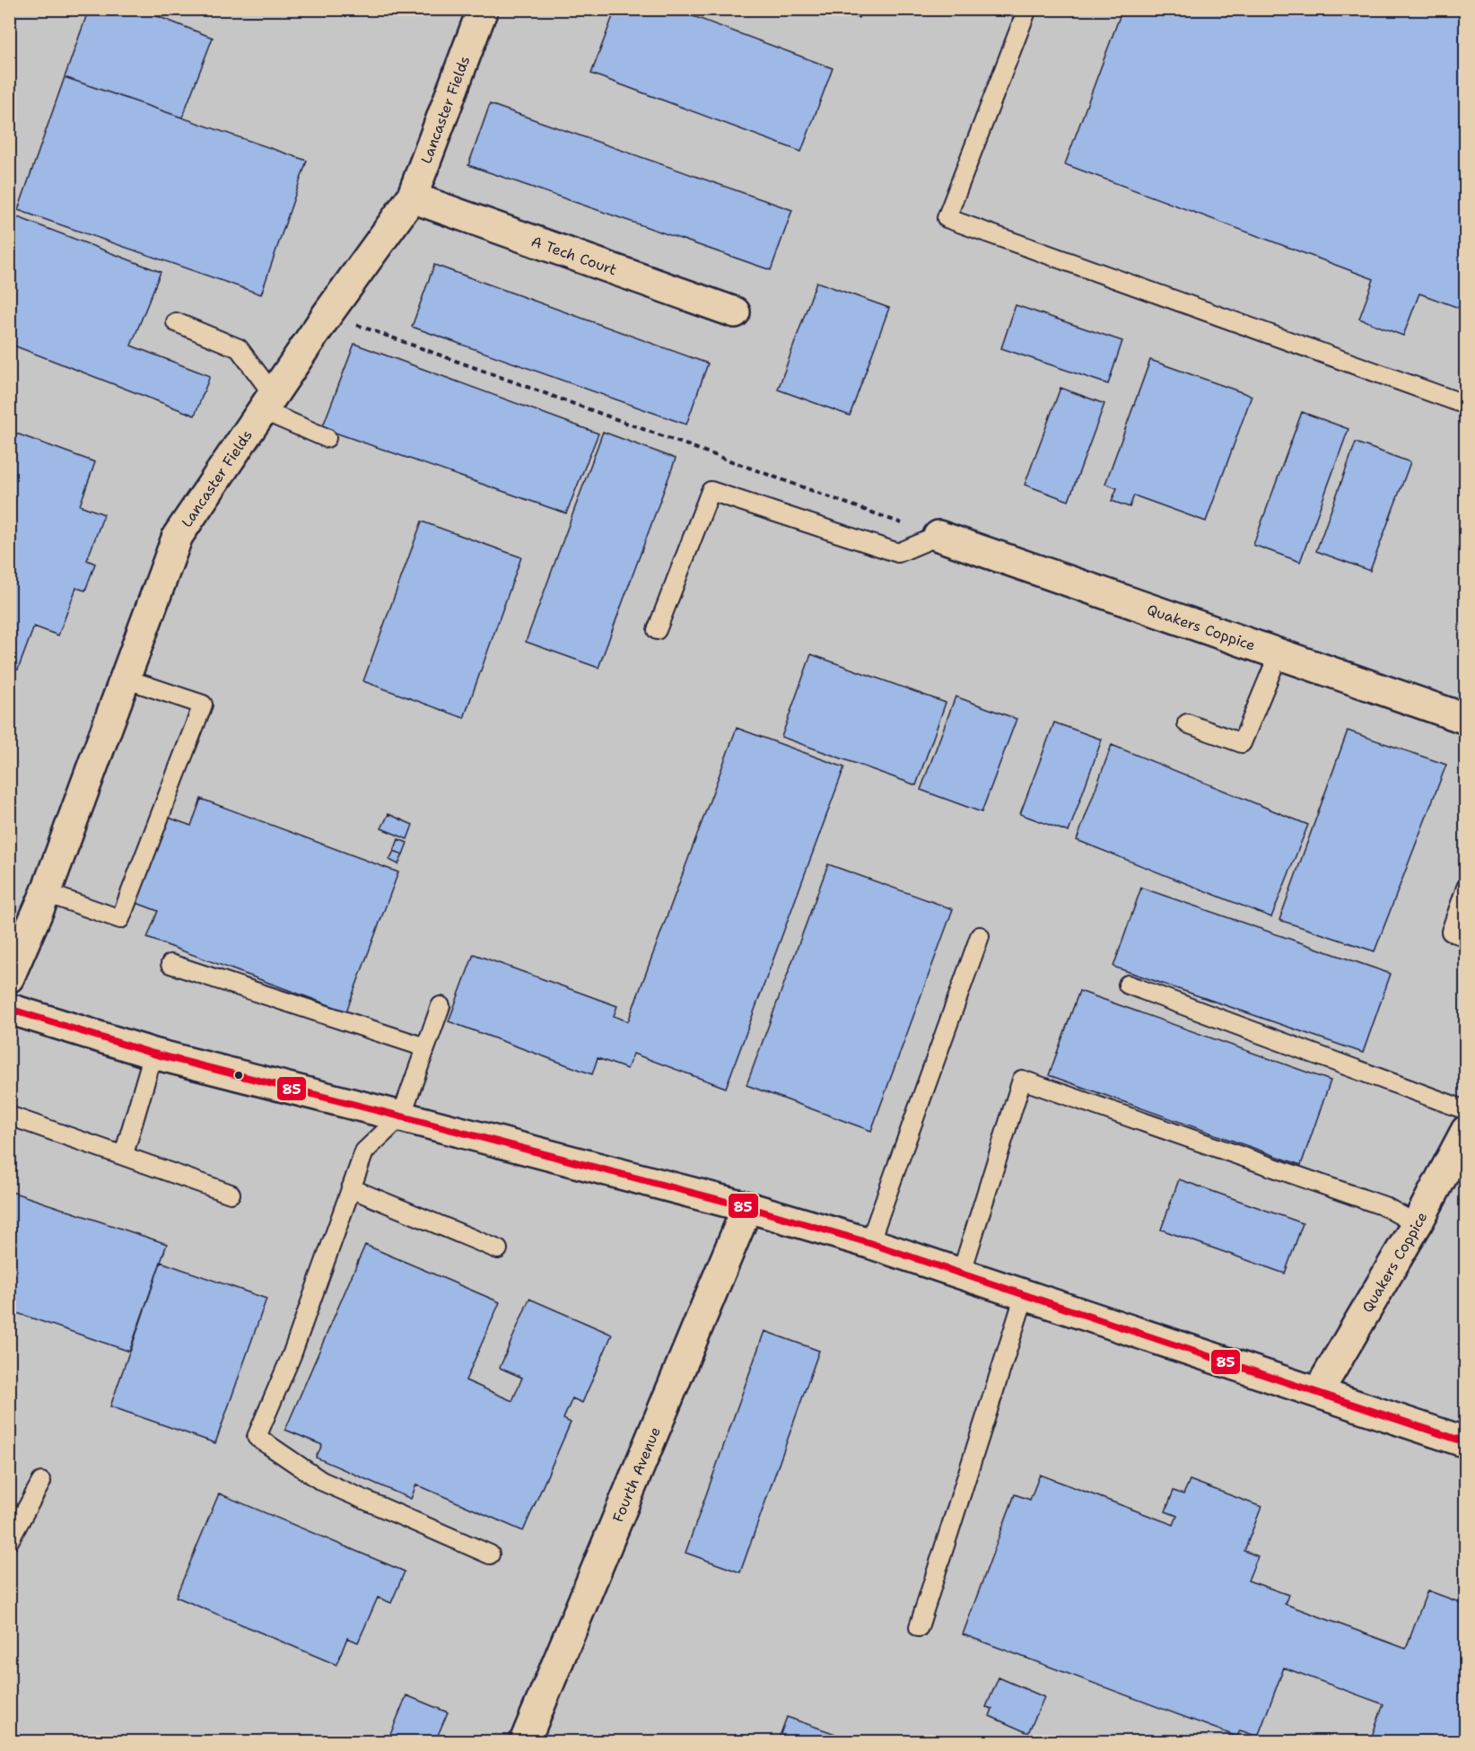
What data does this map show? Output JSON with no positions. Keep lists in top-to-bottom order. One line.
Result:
{"streets":{"street":["Lancaster Fields","A Tech Court","Quakers Coppice","Fourth Avenue"]},"crossings":[["Lancaster Fields","A Tech Court"]],"lines":["transit line 85"]}
